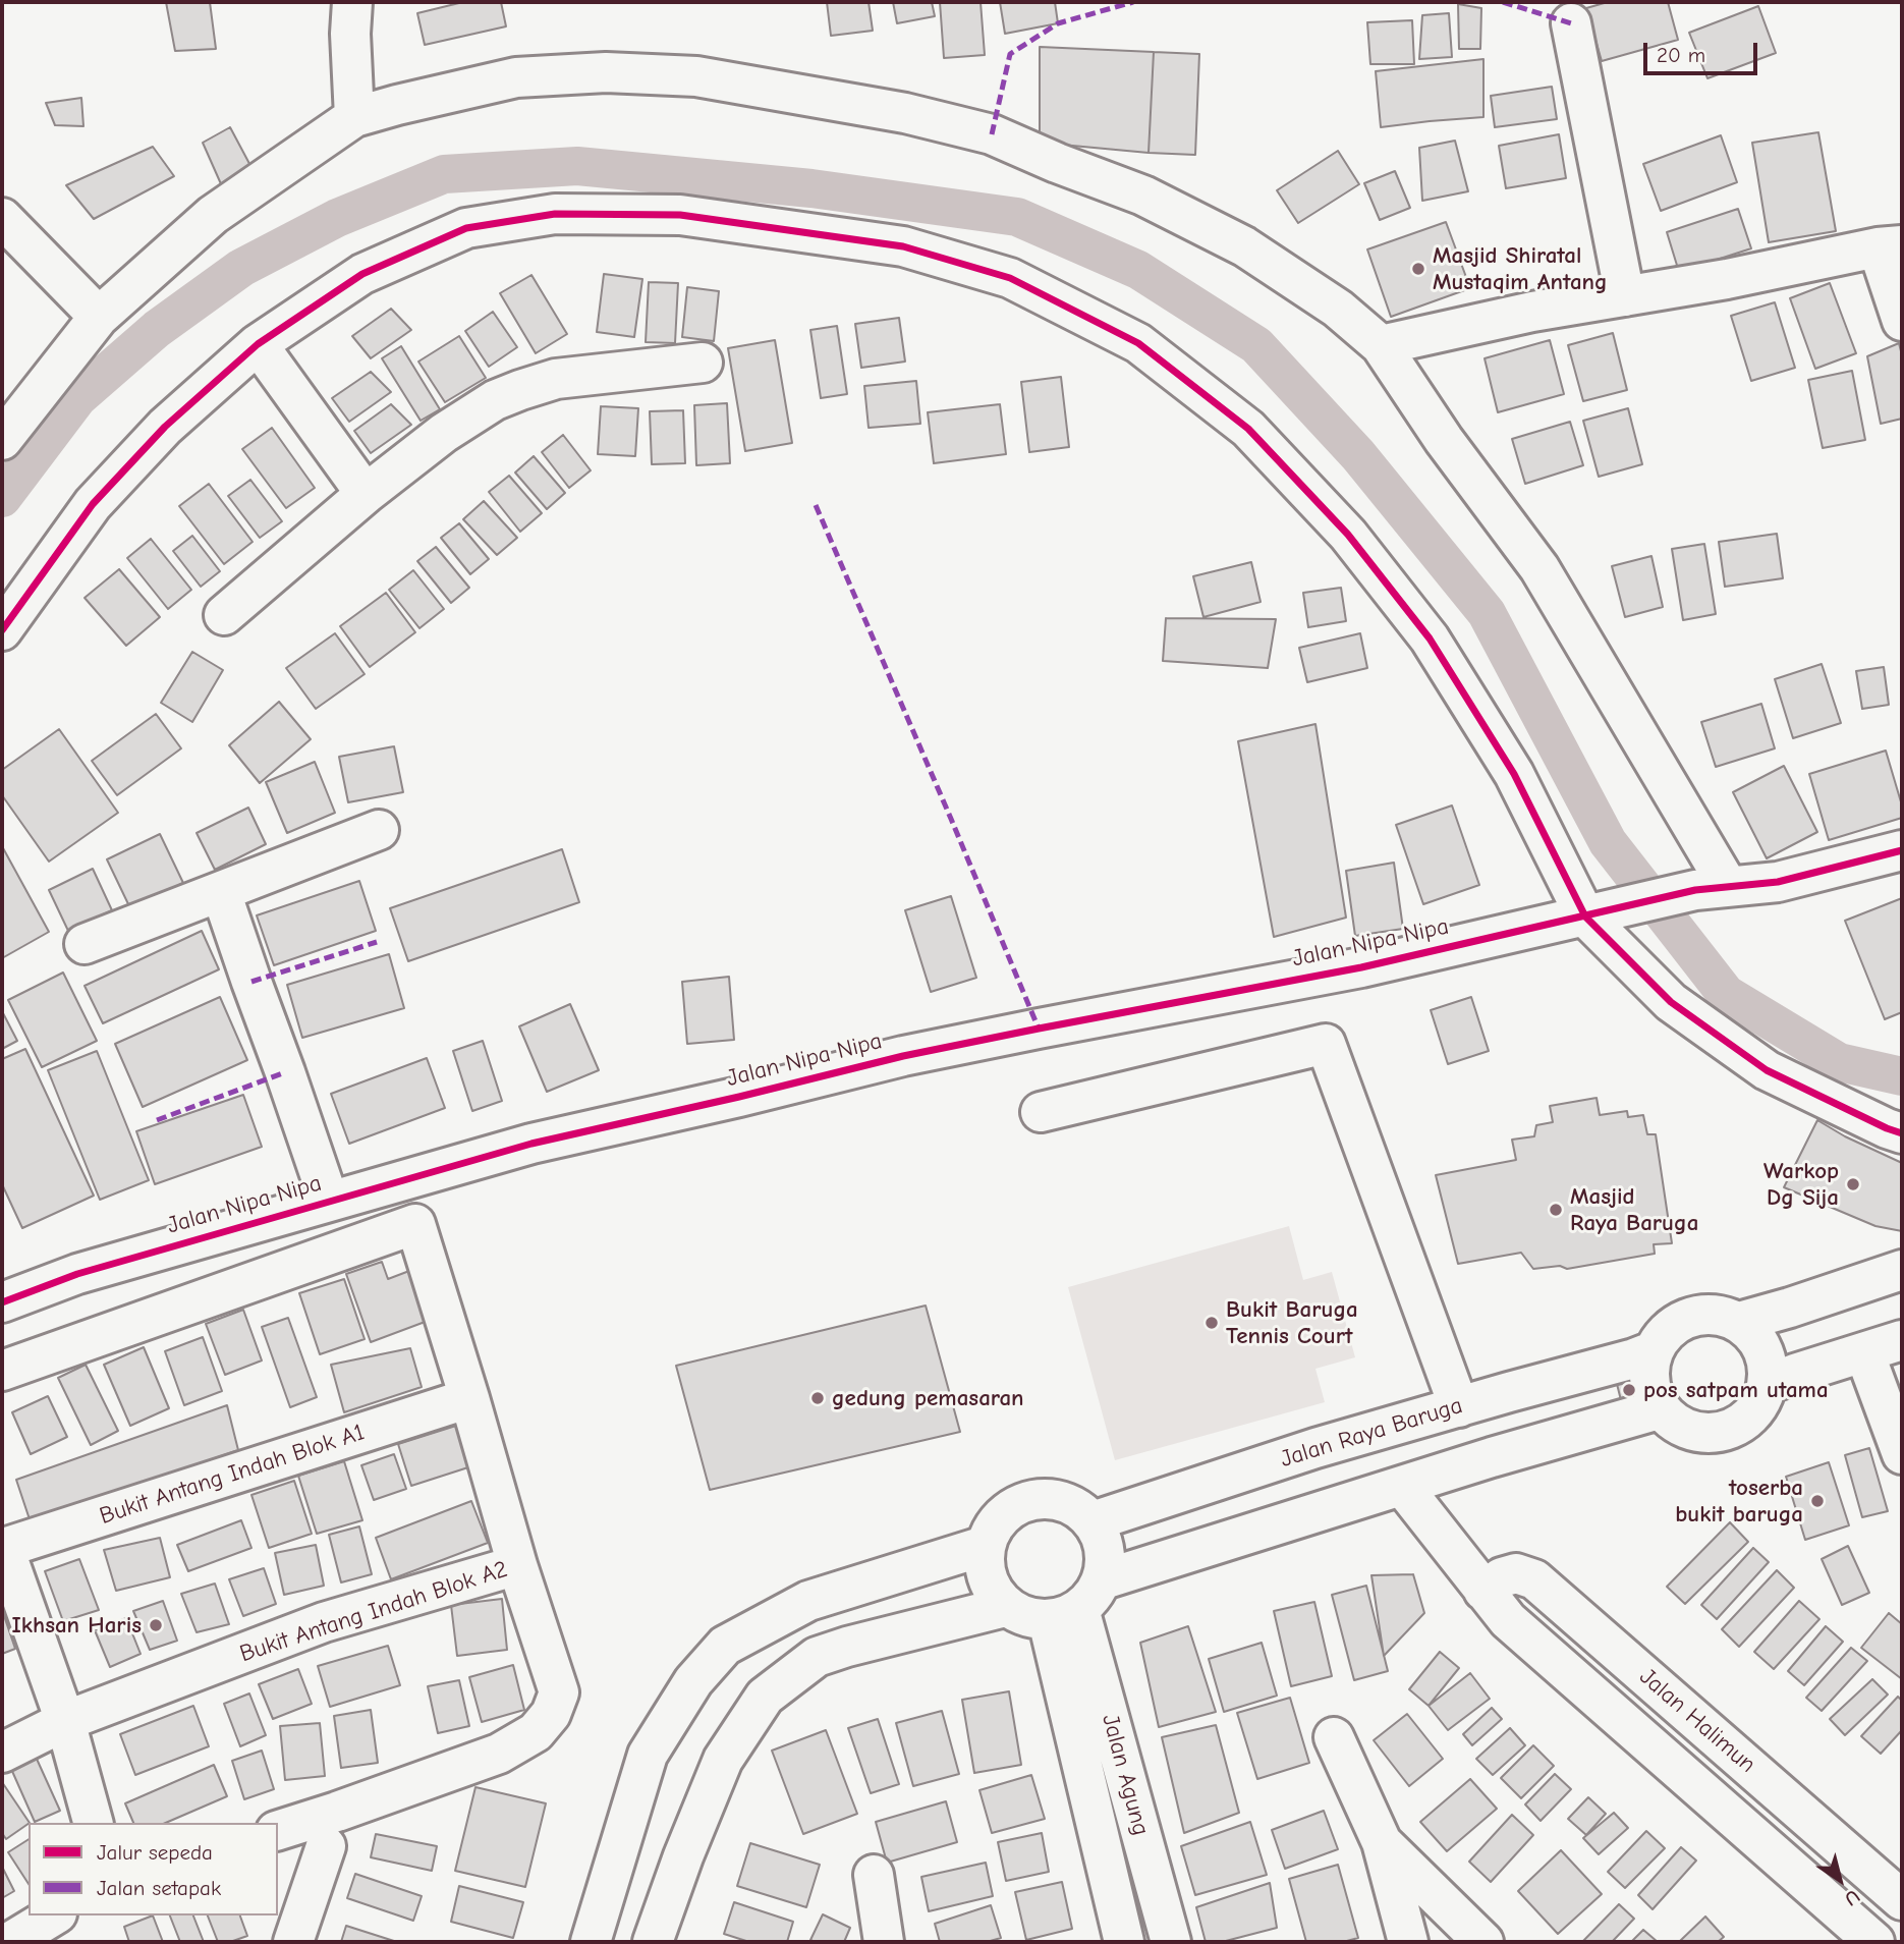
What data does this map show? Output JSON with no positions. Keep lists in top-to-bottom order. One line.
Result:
{"streets":{"street":["Jalan Nipa Nipa","Jalan Raya Baruga","Bukit Antang Indah Blok A1","Bukit Antang Indah Blok A2","Jalan Halimun","Jalan Agung"]},"crossings":[["Jalan Raya Baruga","Jalan Agung"],["Bukit Antang Indah Blok A1","Bukit Antang Indah Blok A2"]],"places":["Masjid Shiratal Mustaqim Antang","Warkop Dg Sija","Masjid Raya Baruga","Bukit Baruga Tennis Court","pos satpam utama","gedung pemasaran","toserba bukit baruga","Ikhsan Haris"],"legend":["Jalur sepeda","Jalan setapak"],"scale_bar":"20 m","north":"bottom right"}
